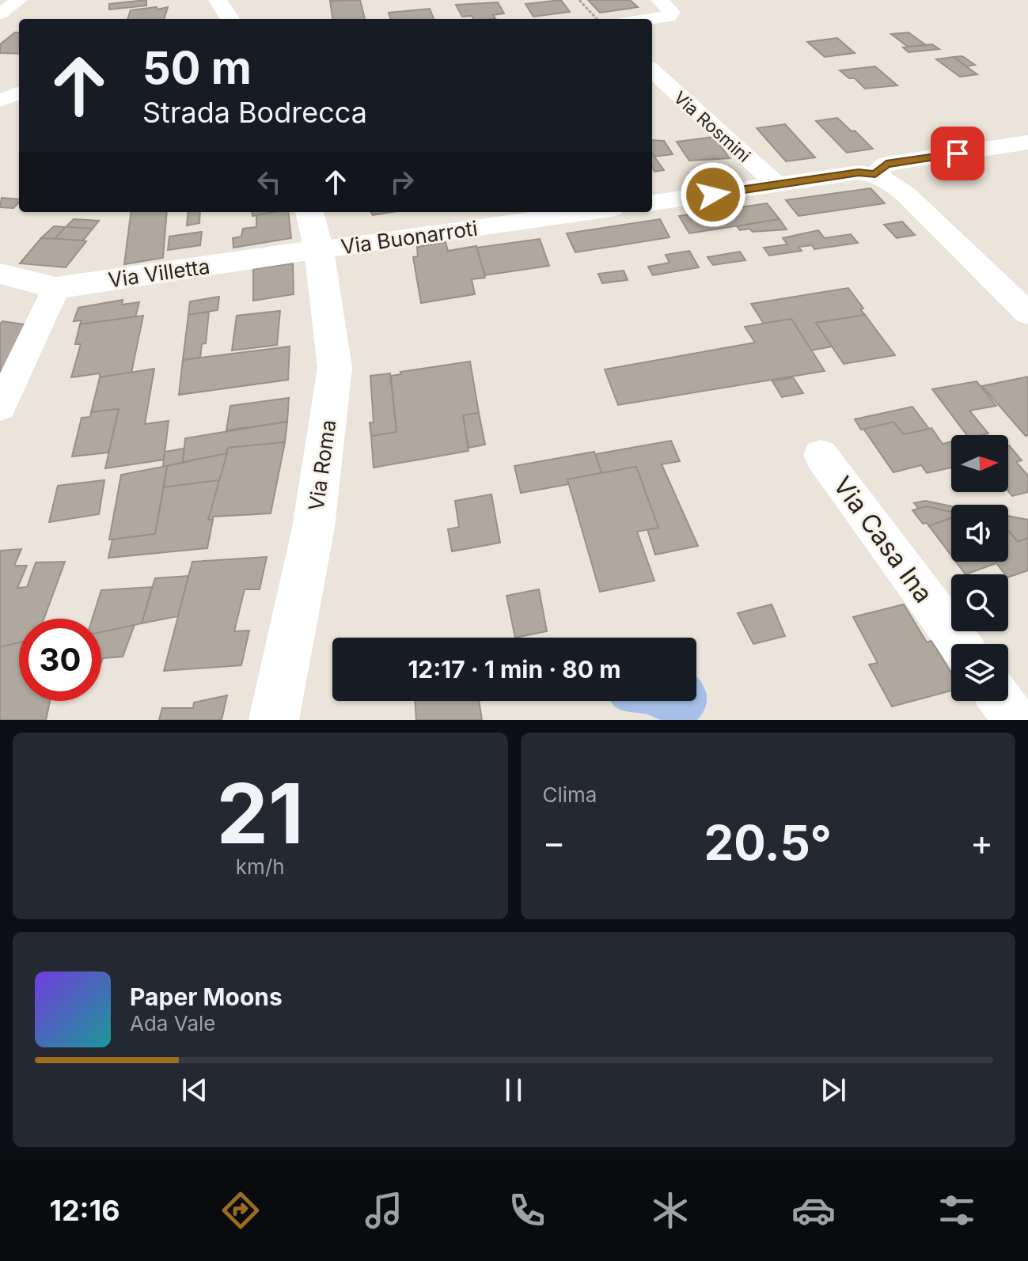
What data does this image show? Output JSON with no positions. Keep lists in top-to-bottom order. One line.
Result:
{"streets":{"main road":["Via Villetta","Via Roma"],"street":["Via Rosmini","Via Buonarroti","Via Casa Ina"]},"crossings":[["Via Buonarroti","Via Villetta"],["Via Buonarroti","Via Roma"],["Via Villetta","Via Roma"]],"north":"right","page":{"turn":["50 m","Strada Bodrecca"],"limit":"30","trip":"12:17 · 1 min · 80 m","tile":[["21","km/h"],"Clima"],"heat":["−","20.5°","+"],"song":["Paper Moons","Ada Vale"],"tabs":"12:16"}}
